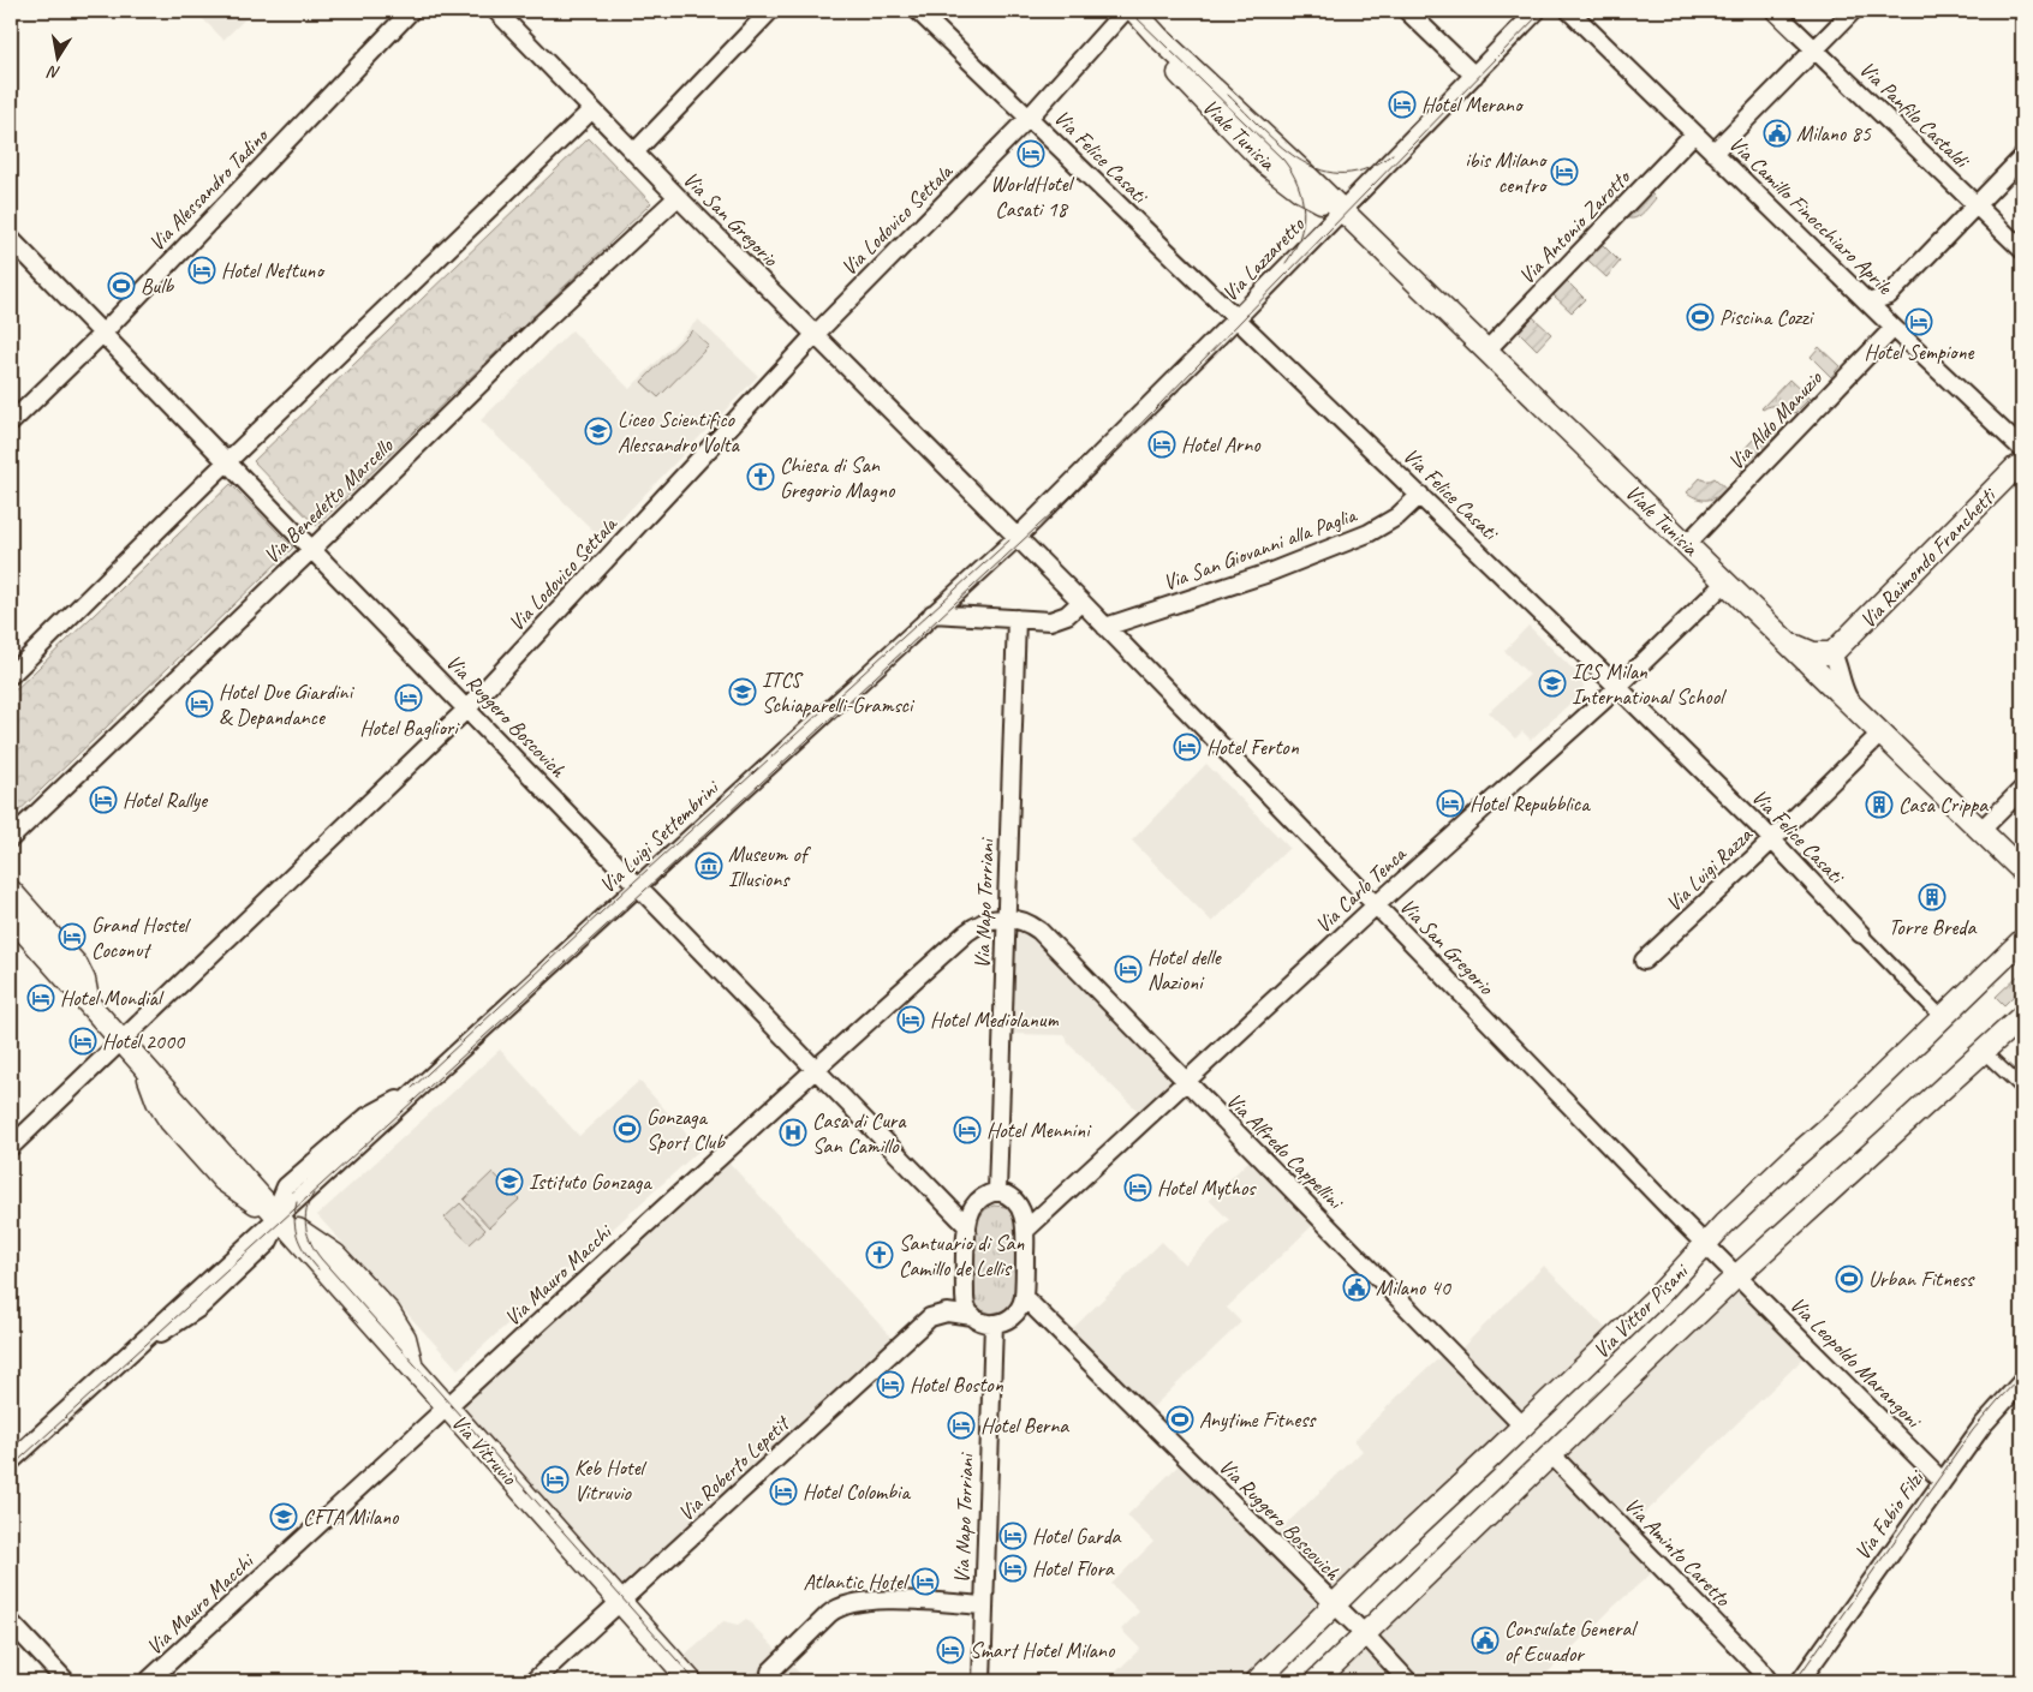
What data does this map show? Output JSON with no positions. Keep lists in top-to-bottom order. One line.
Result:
{"streets":{"street":["Via Panfilo Castaldi","Viale Tunisia","Via Felice Casati","Via Alessandro Tadino","Via Camillo Finocchiaro Aprile","Via San Gregorio","Via Lodovico Settala","Via Antonio Zarotto","Via Lazzaretto","Via Aldo Manuzio","Via Benedetto Marcello","Via San Giovanni alla Paglia","Via Raimondo Franchetti","Via Ruggero Boscovich","Via Luigi Settembrini","Via Luigi Razza","Via Carlo Tenca","Via Napo Torriani","Via Alfredo Cappellini","Via Mauro Macchi","Via Vittor Pisani","Via Leopoldo Marangoni","Via Vitruvio","Via Roberto Lepetit","Via Fabio Filzi","Via Aminto Caretto"]},"crossings":[["Viale Tunisia","Via Antonio Zarotto"],["Viale Tunisia","Via Lazzaretto"],["Viale Tunisia","Via Aldo Manuzio"],["Viale Tunisia","Via Luigi Razza"],["Viale Tunisia","Via Carlo Tenca"],["Via Felice Casati","Via Lodovico Settala"],["Via Felice Casati","Via Lazzaretto"],["Via Felice Casati","Via San Giovanni alla Paglia"],["Via Felice Casati","Via Luigi Razza"],["Via Felice Casati","Via Carlo Tenca"],["Via Felice Casati","Via Vittor Pisani"],["Via Alessandro Tadino","Via Ruggero Boscovich"],["Via Camillo Finocchiaro Aprile","Via Antonio Zarotto"],["Via Camillo Finocchiaro Aprile","Via Aldo Manuzio"],["Via San Gregorio","Via Lodovico Settala"],["Via San Gregorio","Via Lazzaretto"],["Via San Gregorio","Via Benedetto Marcello"],["Via San Gregorio","Via San Giovanni alla Paglia"],["Via San Gregorio","Via Carlo Tenca"],["Via San Gregorio","Via Vittor Pisani"],["Via San Gregorio","Via Leopoldo Marangoni"],["Via Lodovico Settala","Via Ruggero Boscovich"],["Via Lodovico Settala","Via Vitruvio"],["Via Lazzaretto","Via Luigi Settembrini"],["Via Benedetto Marcello","Via Ruggero Boscovich"],["Via Ruggero Boscovich","Via Luigi Settembrini"],["Via Ruggero Boscovich","Via Mauro Macchi"],["Via Ruggero Boscovich","Via Vittor Pisani"],["Via Luigi Settembrini","Via Vitruvio"],["Via Carlo Tenca","Via Alfredo Cappellini"],["Via Napo Torriani","Via Alfredo Cappellini"],["Via Napo Torriani","Via Mauro Macchi"],["Via Napo Torriani","Via Roberto Lepetit"],["Via Alfredo Cappellini","Via Mauro Macchi"],["Via Alfredo Cappellini","Via Vittor Pisani"],["Via Mauro Macchi","Via Vitruvio"],["Via Vittor Pisani","Via Leopoldo Marangoni"],["Via Vittor Pisani","Via Aminto Caretto"],["Via Leopoldo Marangoni","Via Fabio Filzi"],["Via Vitruvio","Via Roberto Lepetit"]],"places":{"hotel":["Hotel Merano","WorldHotel Casati 18","ibis Milano centro","Hotel Nettuno","Hotel Sempione","Hotel Arno","Hotel Bagliori","Hotel Due Giardini & Depandance","Hotel Ferton","Hotel Rallye","Hotel Repubblica","Grand Hostel Coconut","Hotel delle Nazioni","Hotel Mondial","Hotel Mediolanum","Hotel 2000","Hotel Mennini","Hotel Mythos","Hotel Boston","Hotel Berna","Keb Hotel Vitruvio","Hotel Colombia","Hotel Garda","Hotel Flora","Atlantic Hotel","Smart Hotel Milano"],"public building":["Milano 85","Milano 40","Consulate General of Ecuador"],"sports":["Bulb","Piscina Cozzi","Gonzaga Sport Club","Urban Fitness","Anytime Fitness"],"school or university":["Liceo Scientifico Alessandro Volta","ICS Milan International School","ITCS Schiaparelli-Gramsci","Istituto Gonzaga","CFTA Milano"],"church":["Chiesa di San Gregorio Magno","Santuario di San Camillo de Lellis"],"building":["Casa Crippa","Torre Breda"],"museum":["Museum of Illusions"],"hospital":["Casa di Cura San Camillo"]},"north":"bottom"}
